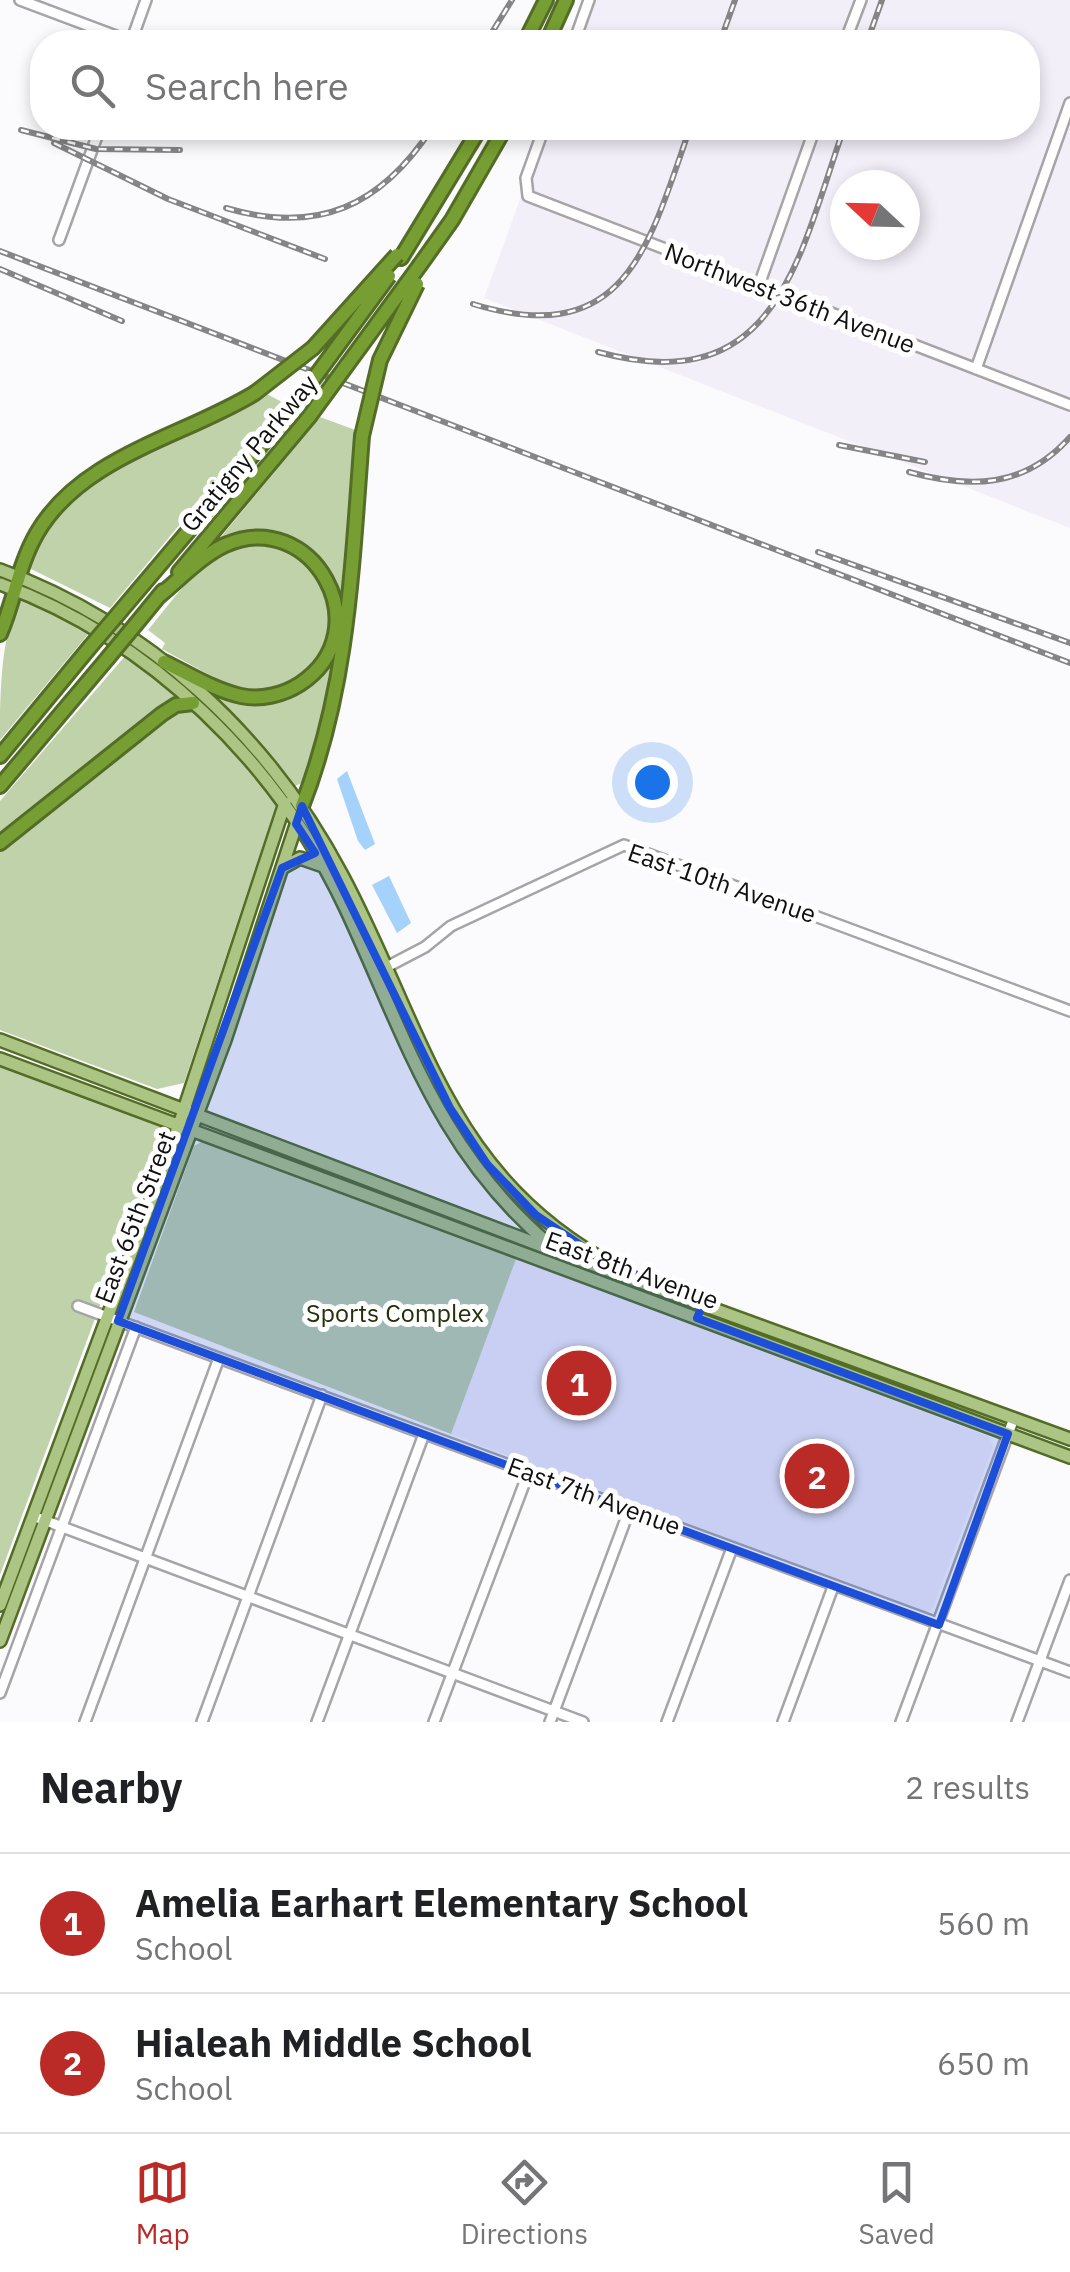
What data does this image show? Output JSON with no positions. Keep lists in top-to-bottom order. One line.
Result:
{"streets":{"highway":["Gratigny Parkway"],"main road":["East 65th Street","East 8th Avenue"],"street":["Northwest 36th Avenue","East 10th Avenue","East 7th Avenue"]},"crossings":[["East 65th Street","East 8th Avenue"],["East 65th Street","East 7th Avenue"]],"parks":["Sports Complex"],"north":"left","page":{"search":"Search here","pins":["1","2"],"heading":["Nearby","2 results"],"list":[{"mark":"1","name":"Amelia Earhart Elementary School","note":"School","value":"560 m"},{"mark":"2","name":"Hialeah Middle School","note":"School","value":"650 m"}],"nav":["Map","Directions","Saved"]}}
